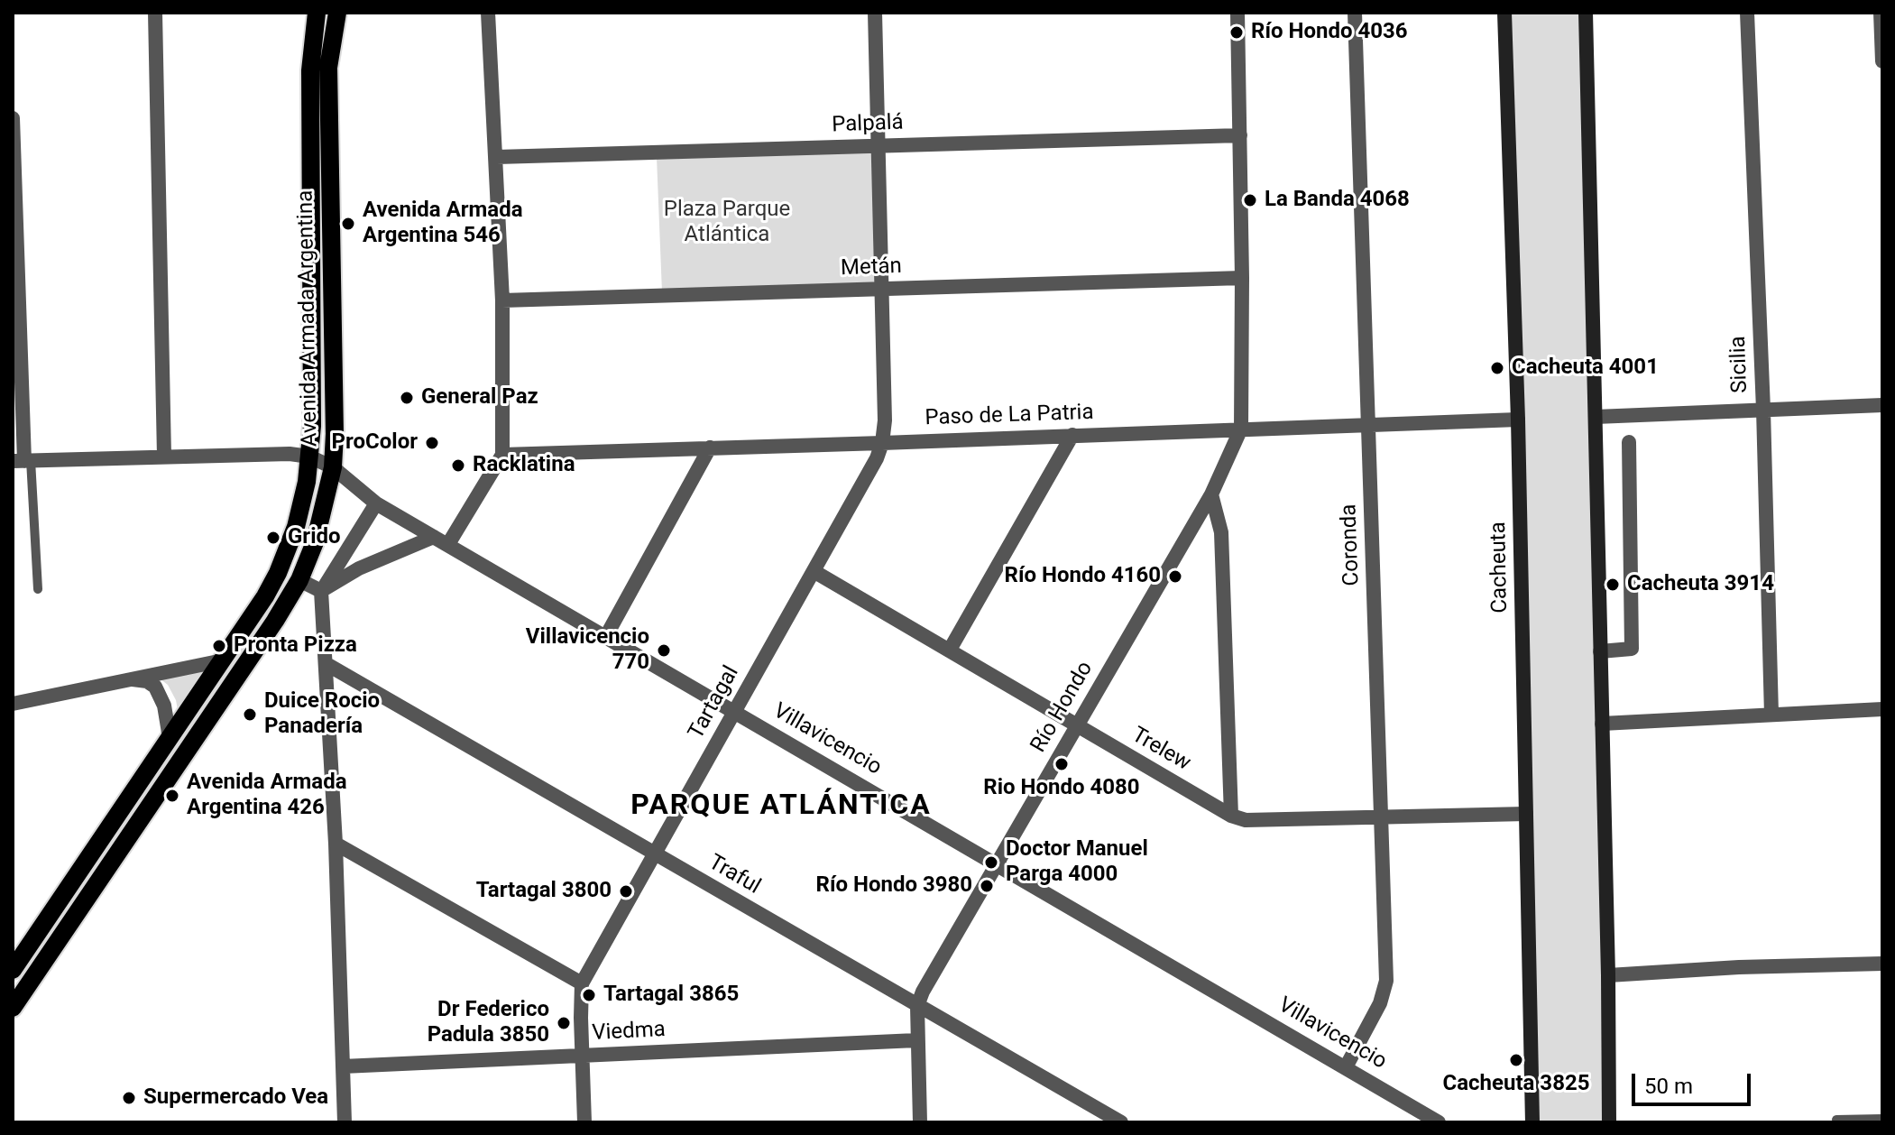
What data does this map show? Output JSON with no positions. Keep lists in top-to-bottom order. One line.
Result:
{"streets":{"main road":["Avenida Armada Argentina"],"street":["Palpalá","Metán","Sicilia","Paso de La Patria","Coronda","Cacheuta","Tartagal","Río Hondo","Villavicencio","Trelew","Traful","Viedma"]},"crossings":[["Avenida Armada Argentina","Villavicencio"],["Paso de La Patria","Coronda"],["Paso de La Patria","Cacheuta"],["Paso de La Patria","Tartagal"],["Paso de La Patria","Río Hondo"],["Coronda","Villavicencio"],["Coronda","Trelew"],["Cacheuta","Trelew"],["Tartagal","Villavicencio"],["Tartagal","Trelew"],["Tartagal","Traful"],["Río Hondo","Villavicencio"],["Río Hondo","Trelew"],["Río Hondo","Traful"]],"districts":["PARQUE ATLÁNTICA"],"parks":["Plaza Parque Atlántica"],"places":["Río Hondo 4036","La Banda 4068","Avenida Armada Argentina 546","Cacheuta 4001","General Paz","ProColor","Racklatina","Grido","Río Hondo 4160","Cacheuta 3914","Pronta Pizza","Villavicencio 770","Duice Rocio Panadería","Rio Hondo 4080","Avenida Armada Argentina 426","Doctor Manuel Parga 4000","Río Hondo 3980","Tartagal 3800","Tartagal 3865","Dr Federico Padula 3850","Cacheuta 3825","Supermercado Vea"],"scale_bar":"50 m"}
